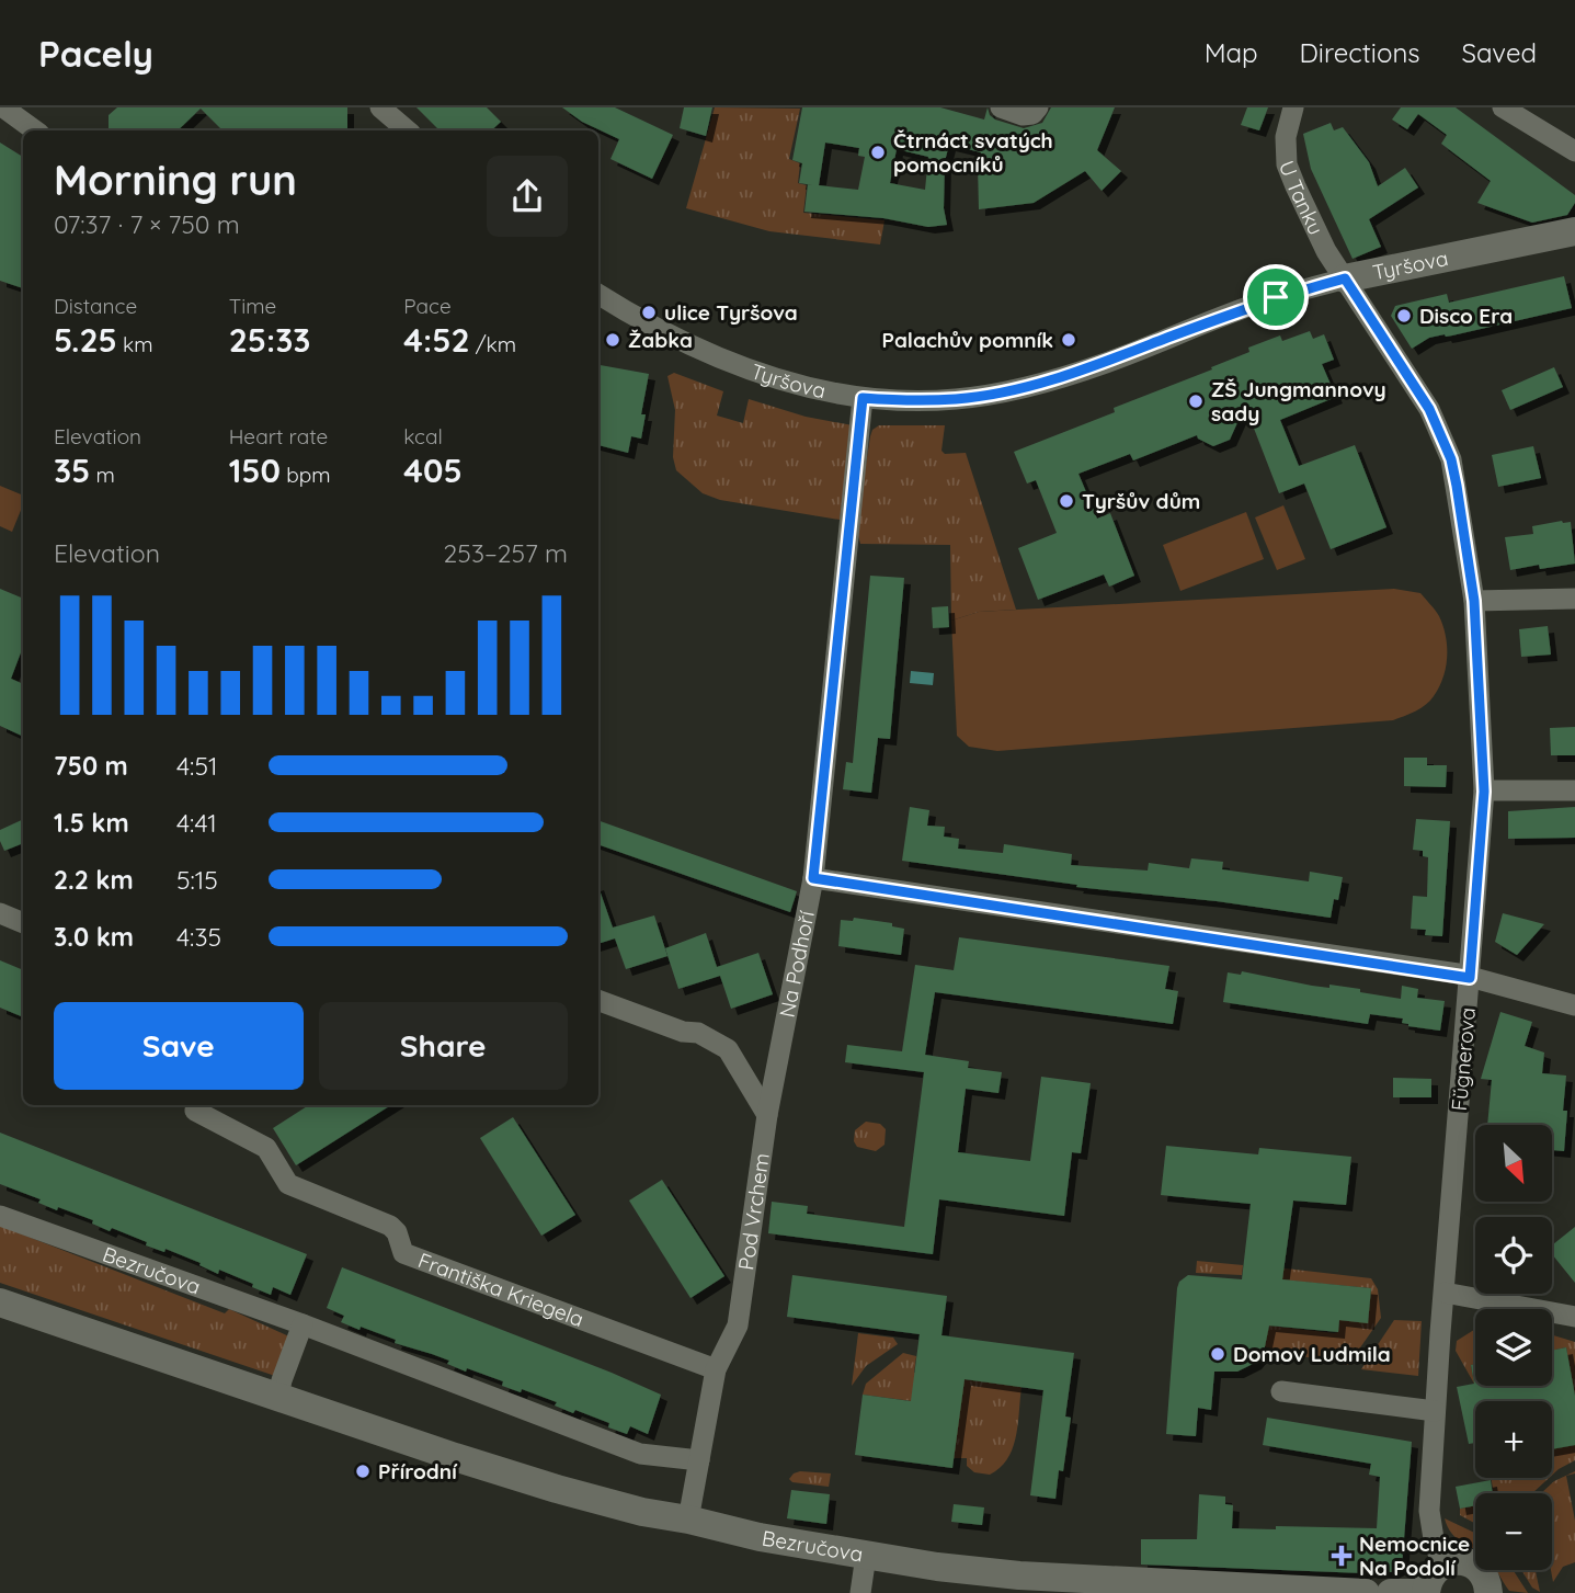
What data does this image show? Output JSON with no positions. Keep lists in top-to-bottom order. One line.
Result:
{"streets":{"street":["U Tanku","Tyršova","Na Podhoří","Fügnerova","Pod Vrchem","Bezručova","Františka Kriegela"]},"crossings":[["U Tanku","Tyršova"],["U Tanku","Fügnerova"],["Tyršova","Na Podhoří"],["Tyršova","Fügnerova"],["Na Podhoří","Pod Vrchem"],["Pod Vrchem","Bezručova"],["Pod Vrchem","Františka Kriegela"]],"places":{"other":["Čtrnáct svatých pomocníků","ulice Tyršova","Disco Era","Žabka","Palachův pomník","ZŠ Jungmannovy sady","Tyršův dům","Domov Ludmila","Přírodní"],"health":["Nemocnice Na Podolí"]},"north":"bottom right","page":{"header":"Pacely","nav":["Map","Directions","Saved"],"heading":["Morning run","07:37 · 7 × 750 m"],"stats":[["Distance","5.25 km"],["Time","25:33"],["Pace","4:52 /km"],["Elevation","35 m"],["Heart rate","150 bpm"],["kcal","405"]],"chart":["Elevation","253–257 m"],"list":[{"name":"750 m","note":"4:51"},{"name":"1.5 km","note":"4:41"},{"name":"2.2 km","note":"5:15"},{"name":"3.0 km","note":"4:35"}],"buttons":["Save","Share"],"map_buttons":["+","−"]}}
